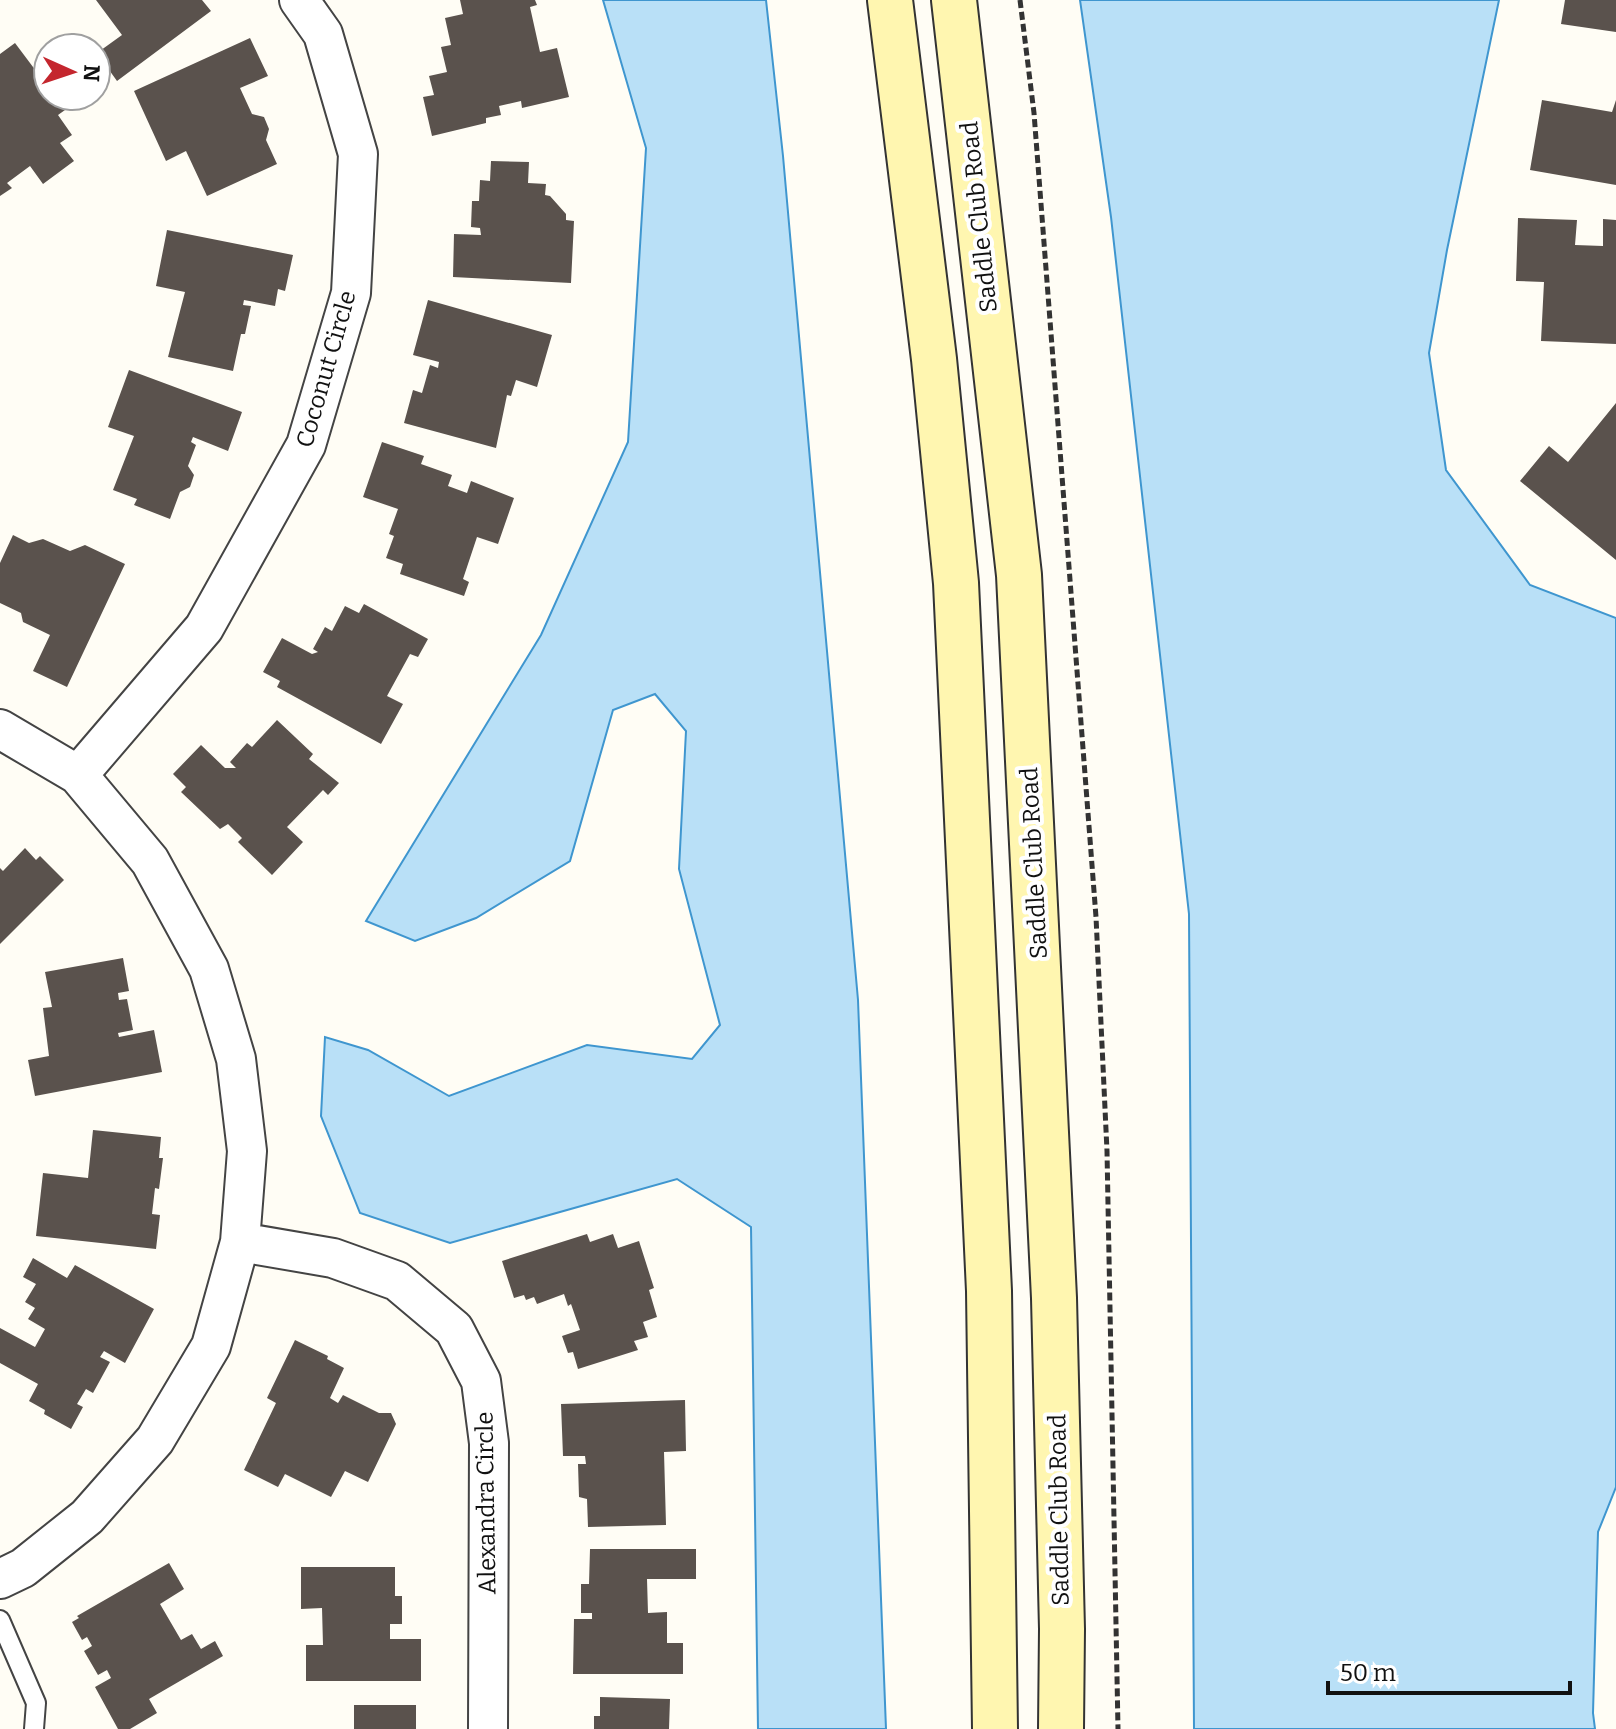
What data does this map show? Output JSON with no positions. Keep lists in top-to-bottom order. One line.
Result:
{"streets":{"street":["Saddle Club Road","Coconut Circle","Alexandra Circle"]},"scale_bar":"50 m","north":"right"}
